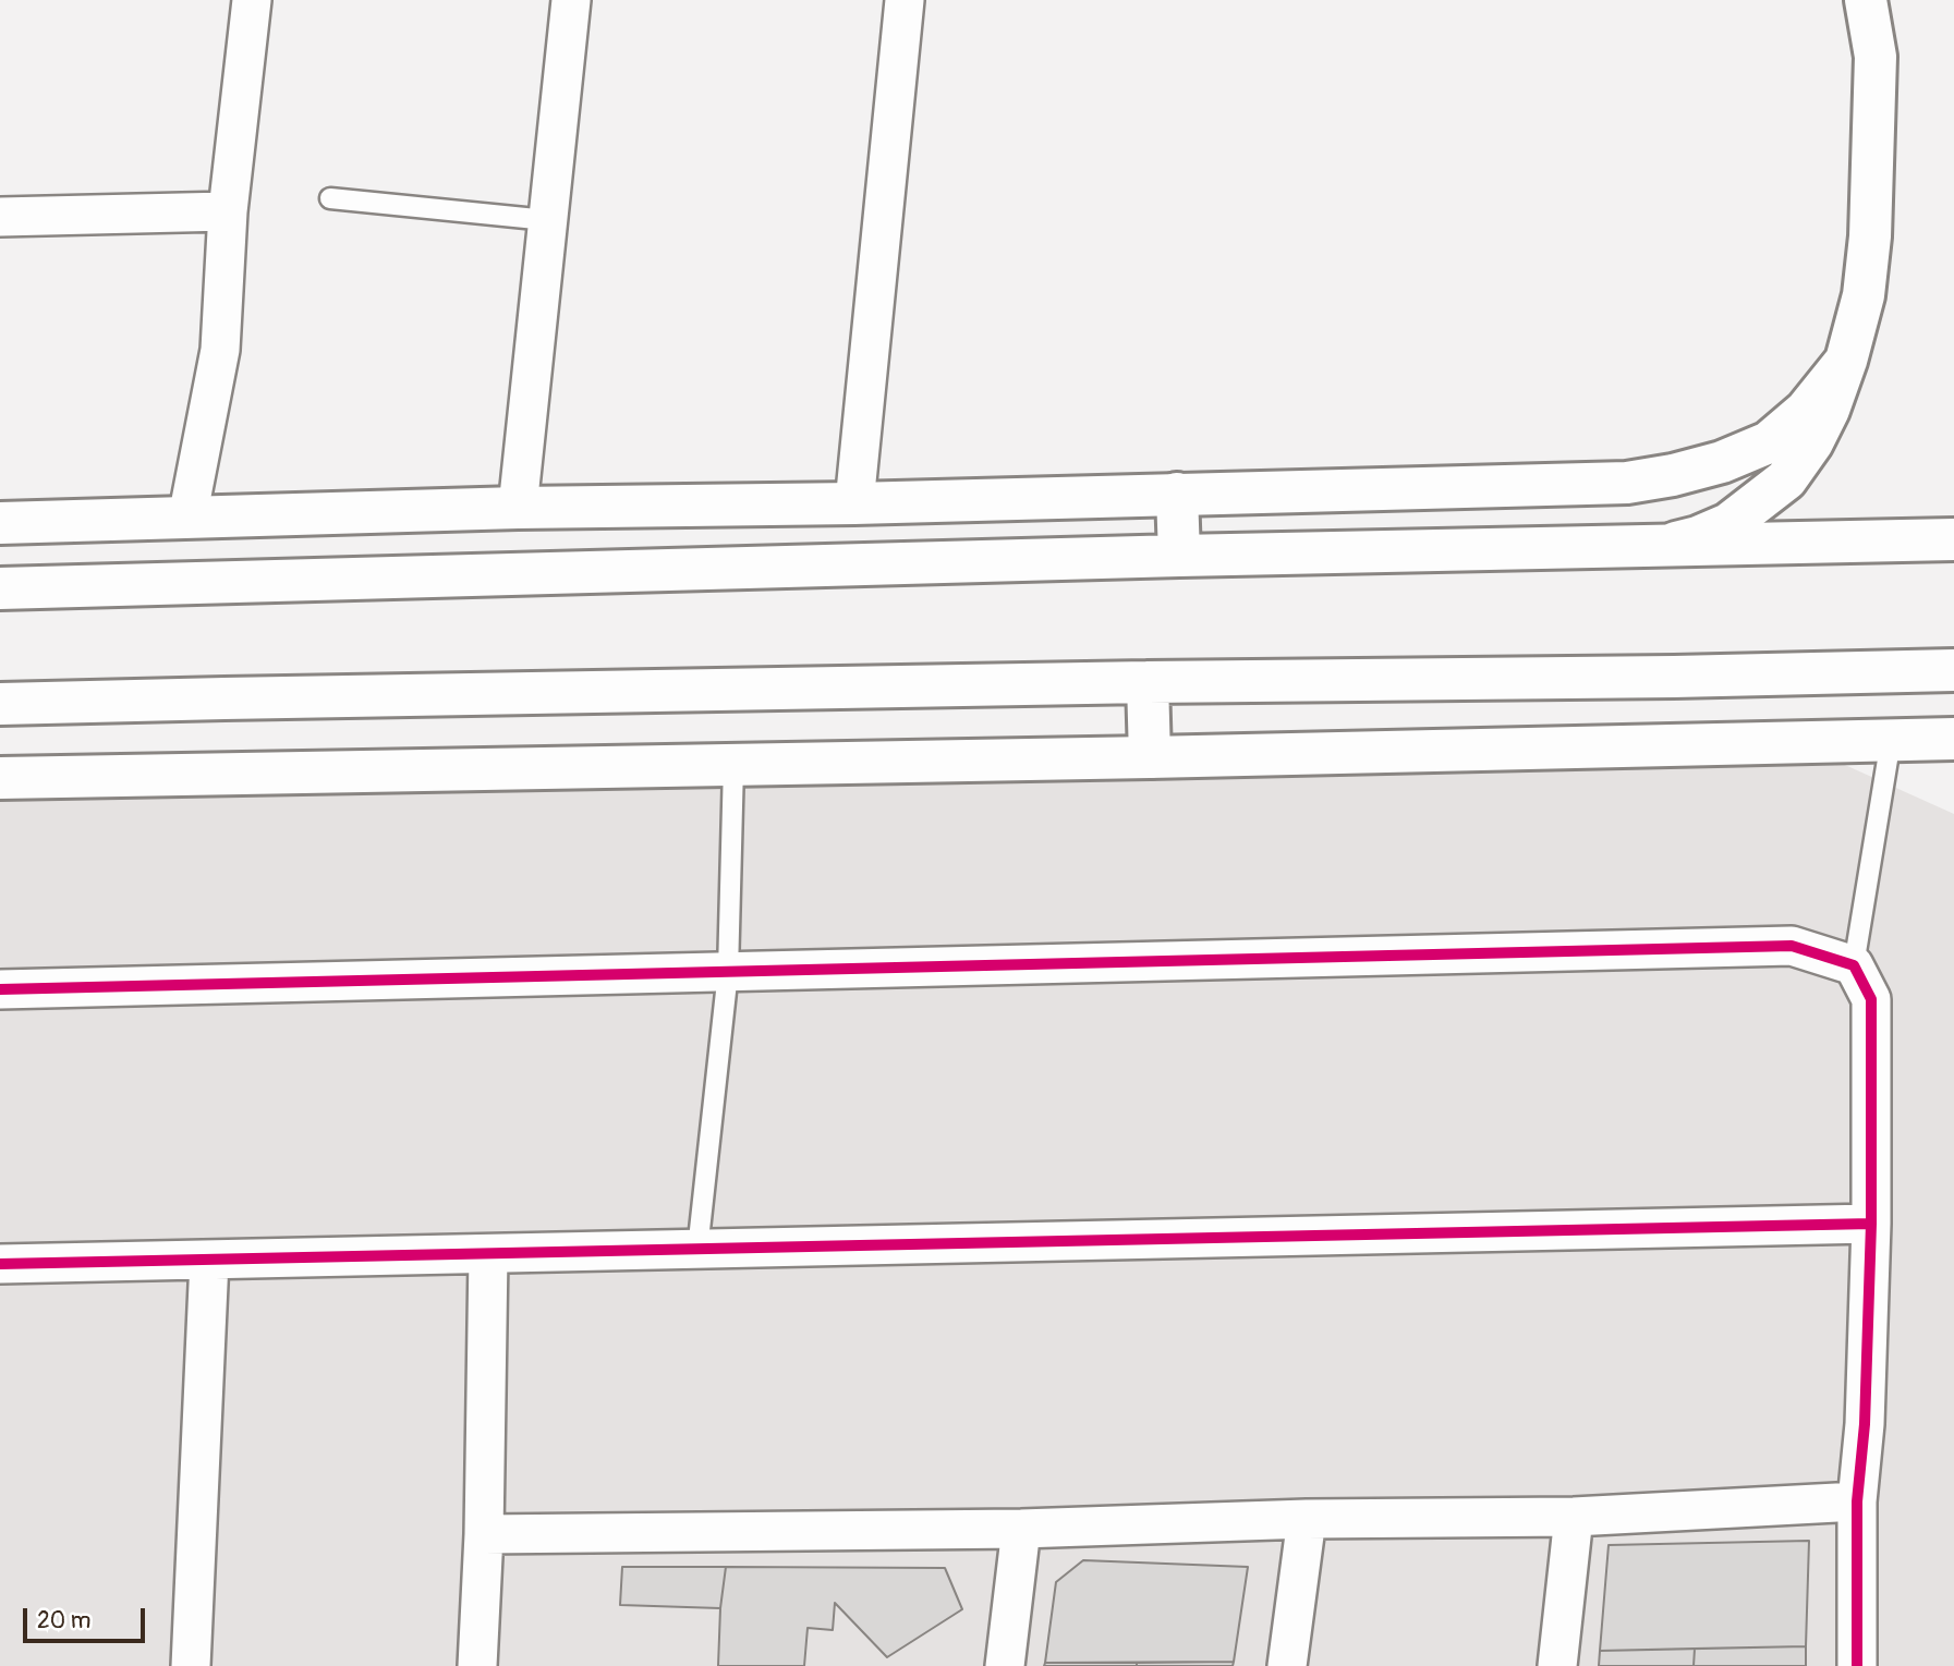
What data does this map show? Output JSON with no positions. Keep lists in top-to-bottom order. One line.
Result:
{"scale_bar":"20 m"}
